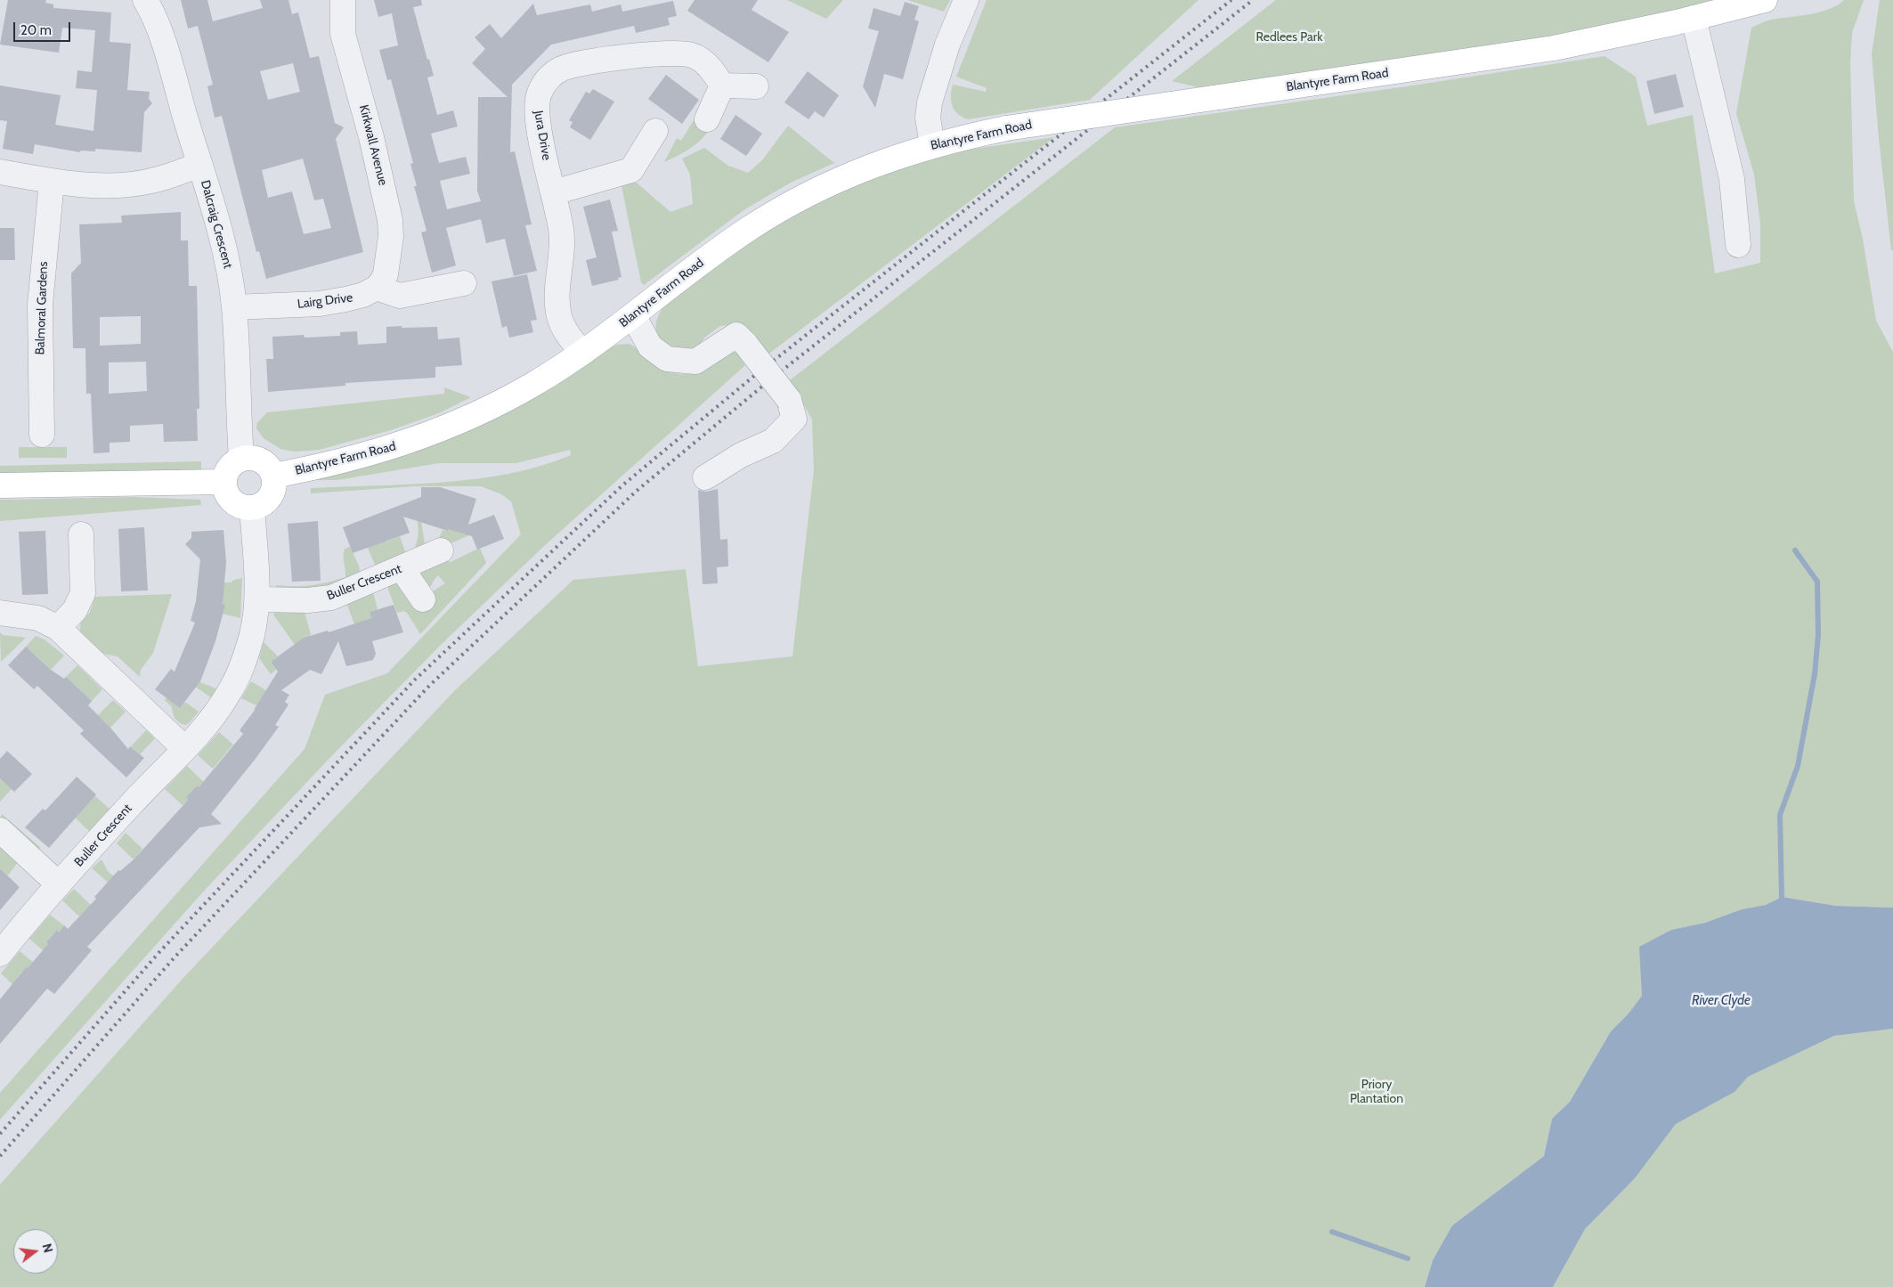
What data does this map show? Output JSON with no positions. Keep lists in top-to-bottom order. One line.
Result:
{"streets":{"main road":["Blantyre Farm Road"],"street":["Jura Drive","Kirkwall Avenue","Dalcraig Crescent","Lairg Drive","Balmoral Gardens","Buller Crescent"]},"crossings":[["Blantyre Farm Road","Jura Drive"],["Blantyre Farm Road","Dalcraig Crescent"],["Blantyre Farm Road","Buller Crescent"],["Kirkwall Avenue","Lairg Drive"],["Dalcraig Crescent","Lairg Drive"],["Dalcraig Crescent","Buller Crescent"]],"water":["River Clyde"],"parks":["Redlees Park","Priory Plantation"],"scale_bar":"20 m","north":"right"}
